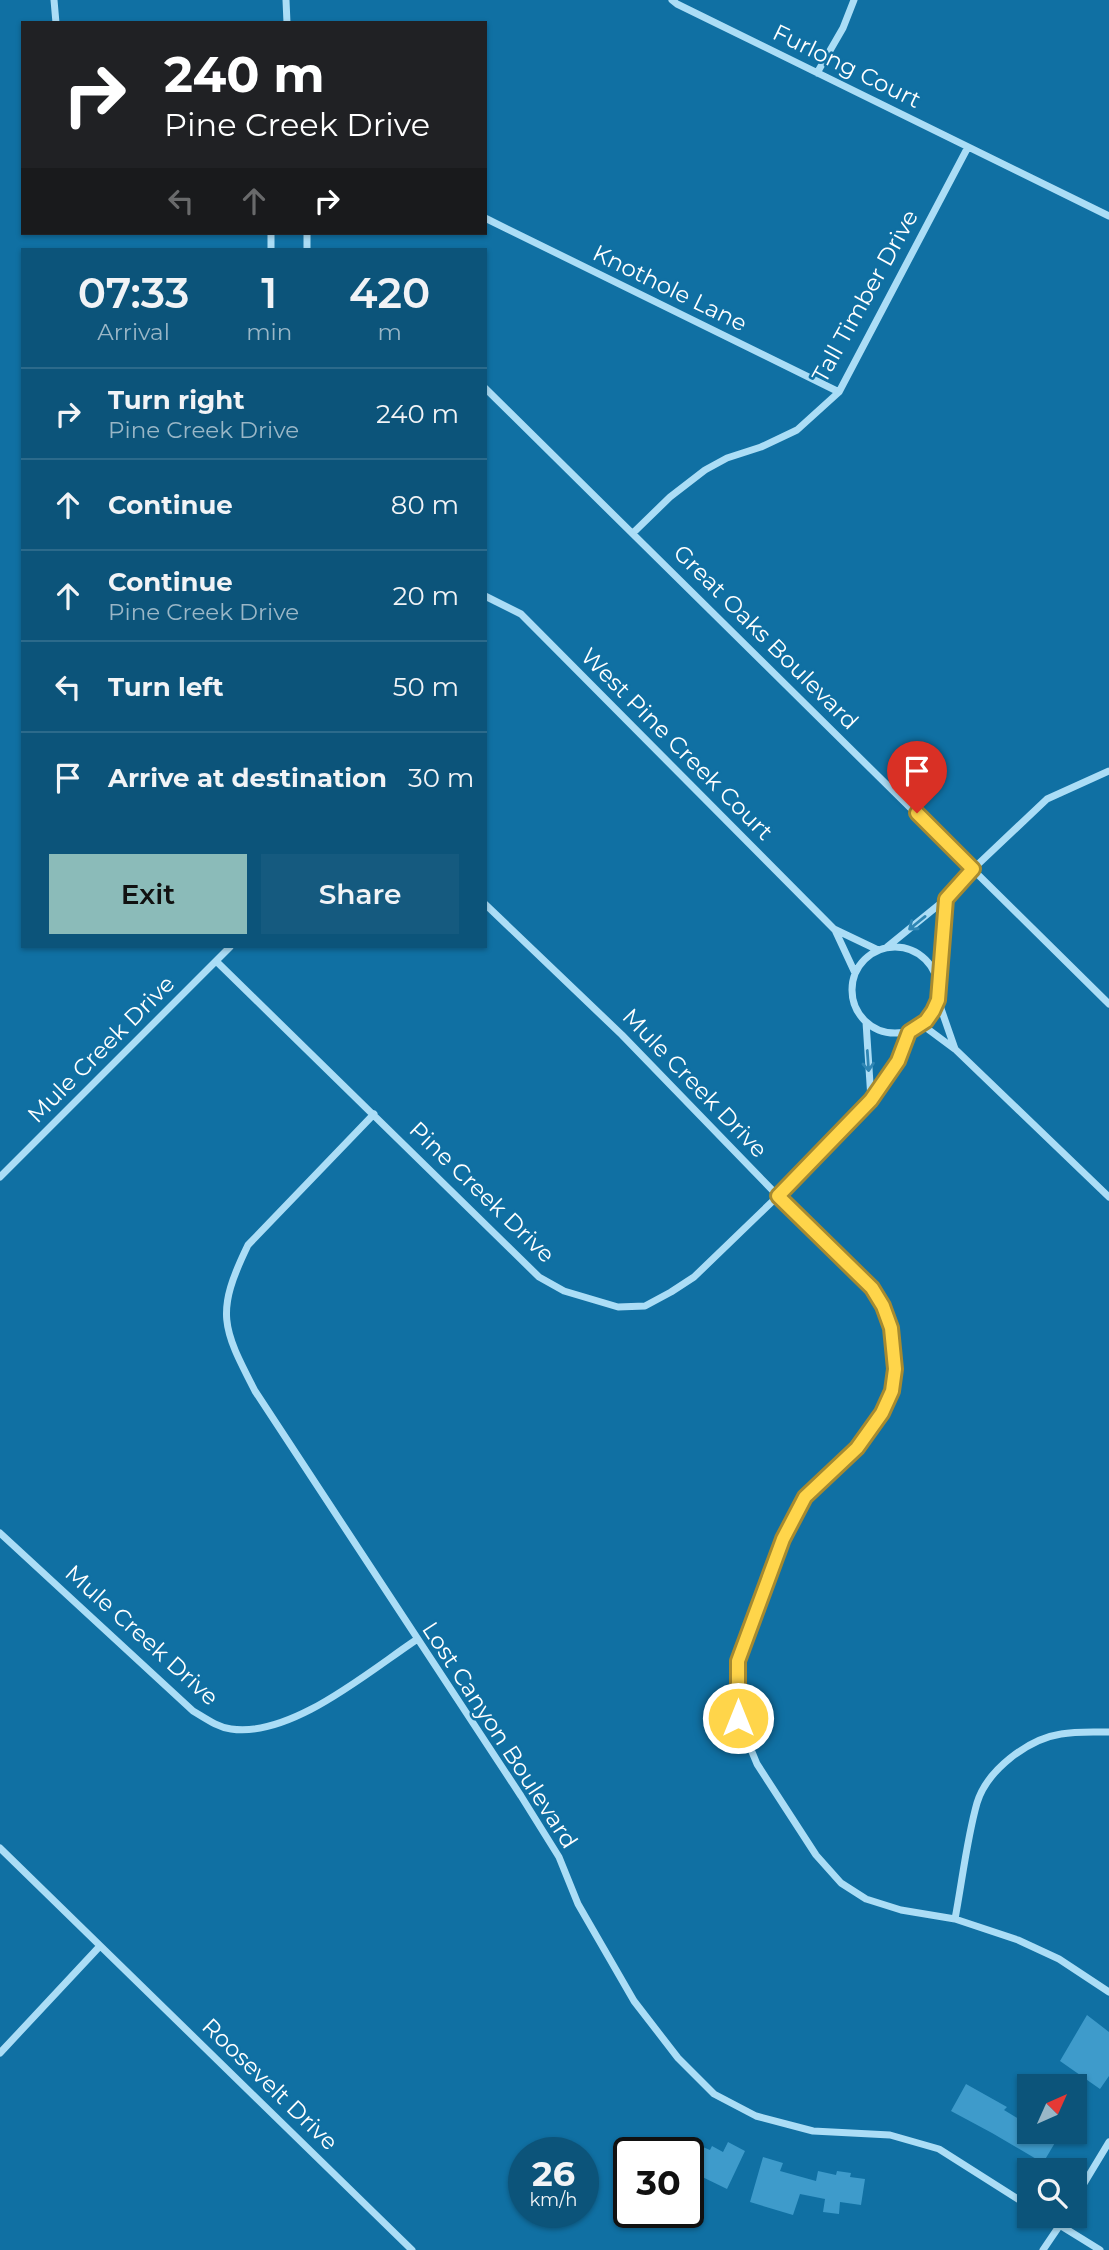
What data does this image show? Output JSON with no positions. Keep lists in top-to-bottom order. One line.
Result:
{"streets":{"street":["Furlong Court","Knothole Lane","Tall Timber Drive","Great Oaks Boulevard","West Pine Creek Court","Mule Creek Drive","Pine Creek Drive","Lost Canyon Boulevard","Roosevelt Drive"]},"crossings":[["Furlong Court","Tall Timber Drive"],["Knothole Lane","Tall Timber Drive"],["Tall Timber Drive","Great Oaks Boulevard"],["West Pine Creek Court","Pine Creek Drive"],["Mule Creek Drive","Pine Creek Drive"],["Mule Creek Drive","Lost Canyon Boulevard"],["Pine Creek Drive","Lost Canyon Boulevard"]],"north":"top right","page":{"turn":["240 m","Pine Creek Drive"],"eta":["07:33","Arrival","1","min","420","m"],"list":[{"name":"Turn right","note":"Pine Creek Drive","value":"240 m"},{"name":"Continue","value":"80 m"},{"name":"Continue","note":"Pine Creek Drive","value":"20 m"},{"name":"Turn left","value":"50 m"},{"name":"Arrive at destination","value":"30 m"}],"buttons":["Exit","Share"],"speed":"26 km/h","limit":"30"}}
